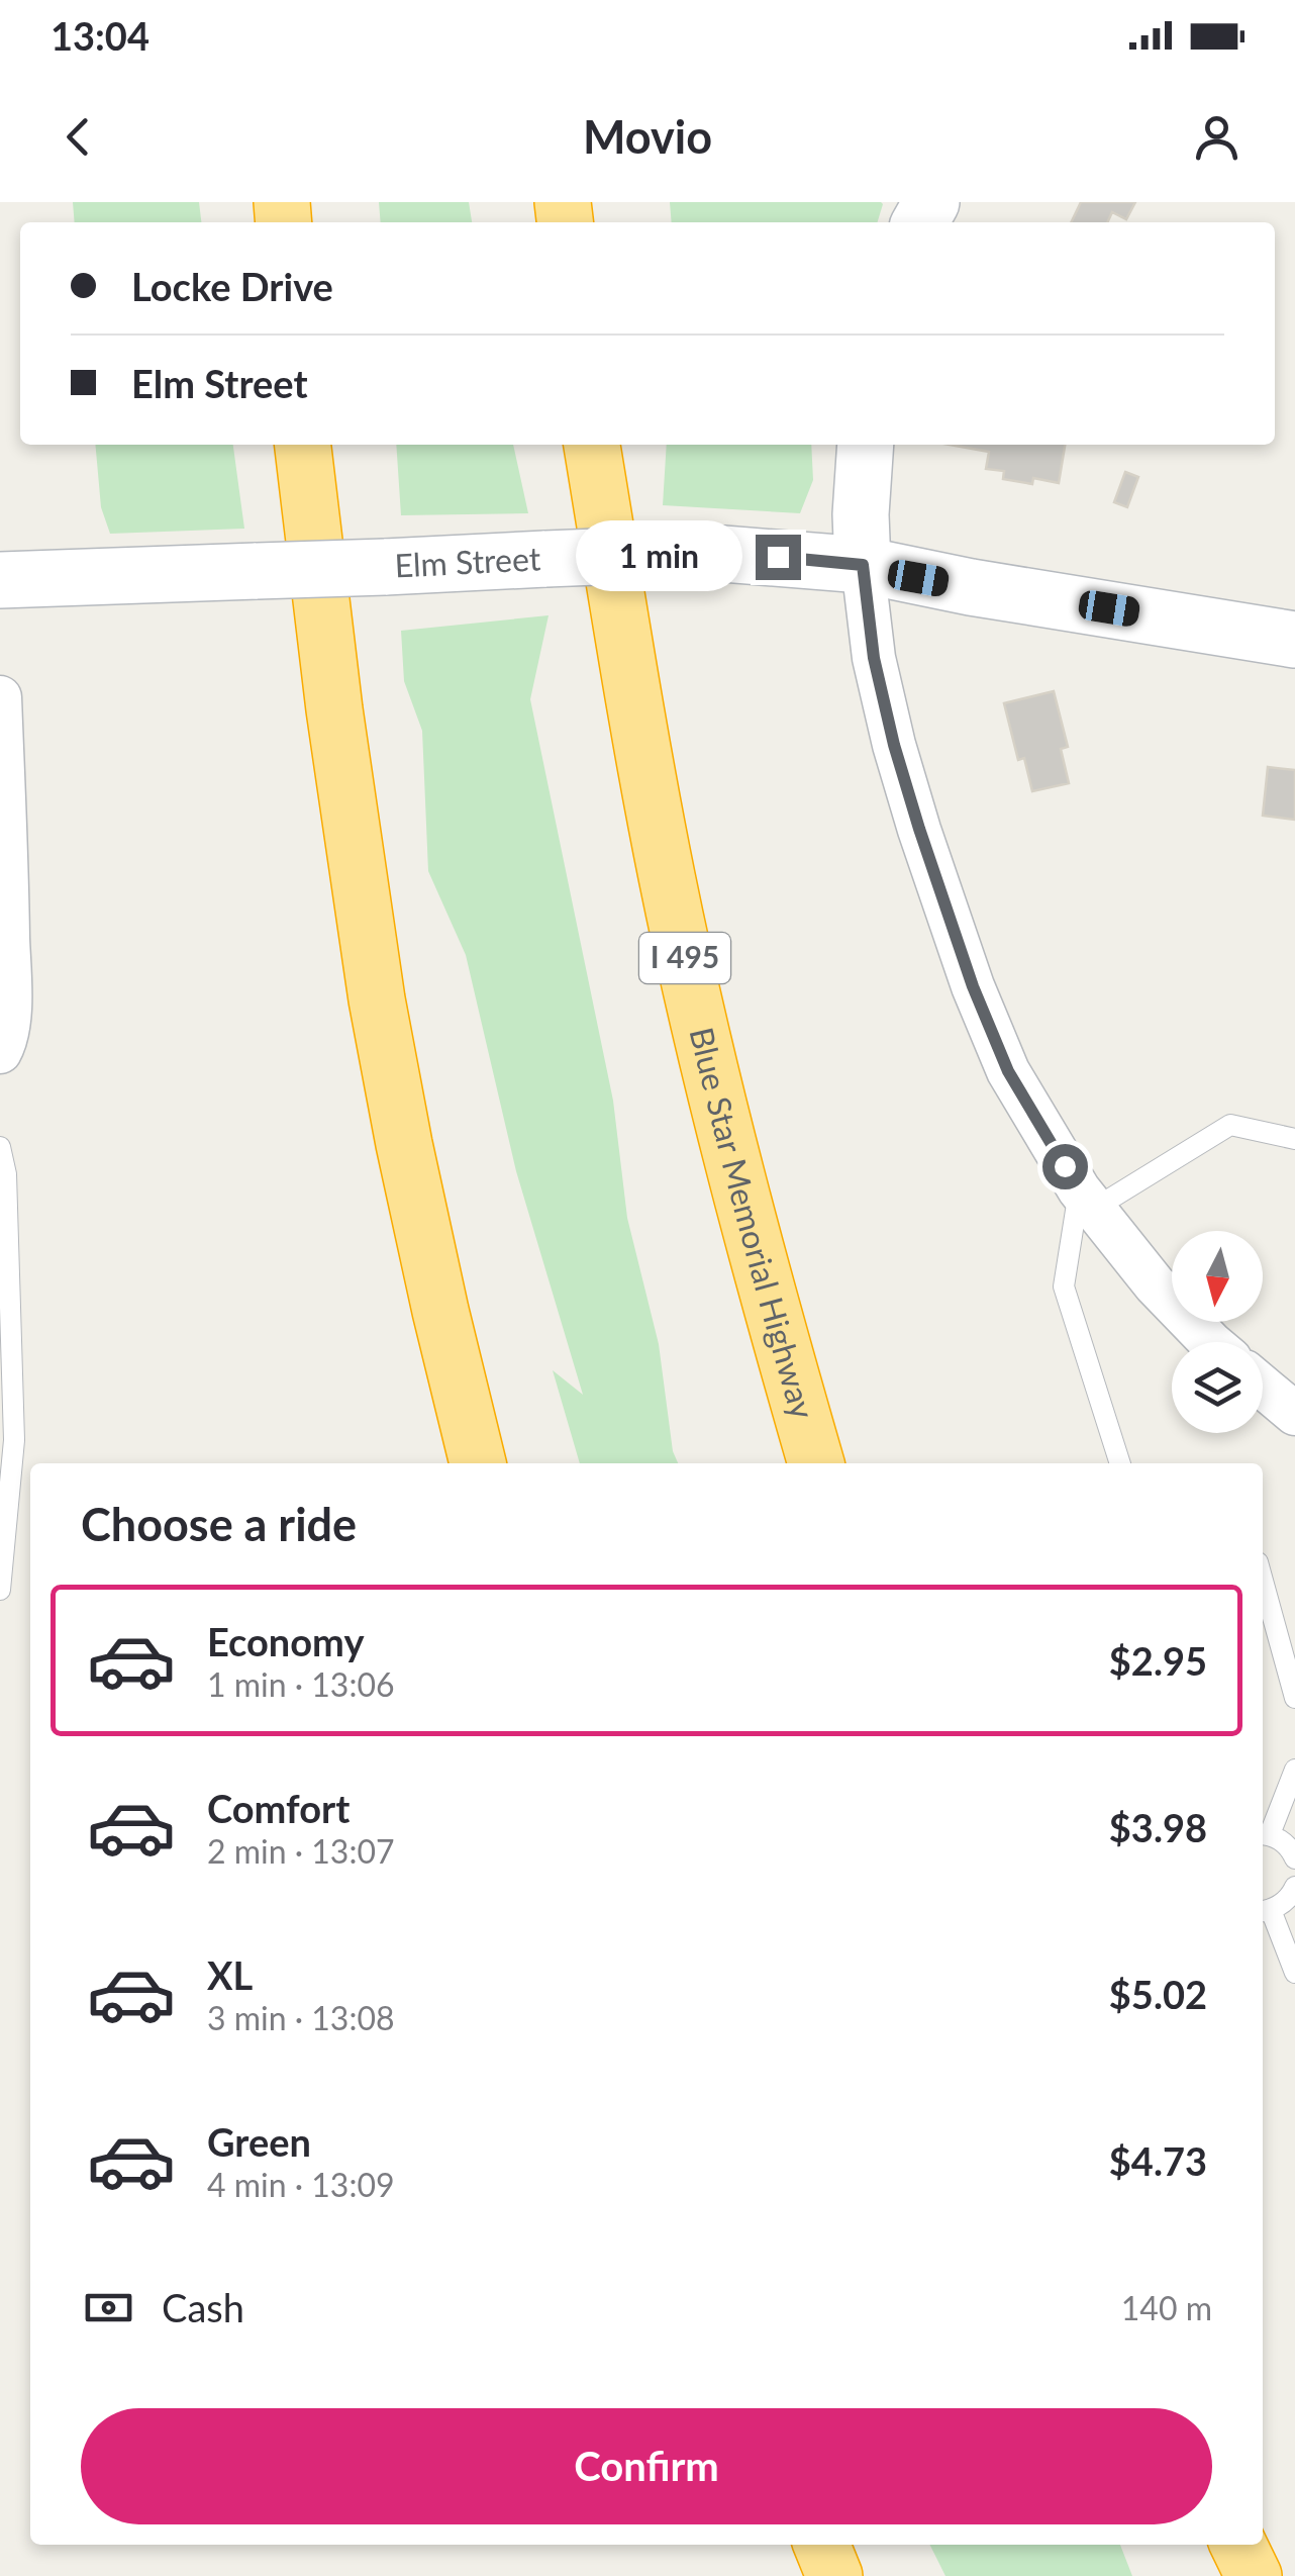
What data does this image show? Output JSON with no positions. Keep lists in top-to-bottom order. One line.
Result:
{"streets":{"highway":["I 495","Blue Star Memorial Highway"],"street":["Elm Street"]},"north":"bottom","page":{"status":"13:04","header":"Movio","banner":["Locke Drive","Elm Street"],"bubble":"1 min","heading":"Choose a ride","list":[{"name":"Economy","note":"1 min · 13:06","value":"$2.95"},{"name":"Comfort","note":"2 min · 13:07","value":"$3.98"},{"name":"XL","note":"3 min · 13:08","value":"$5.02"},{"name":"Green","note":"4 min · 13:09","value":"$4.73"}],"pay":["Cash","140 m"],"buttons":"Confirm"}}
